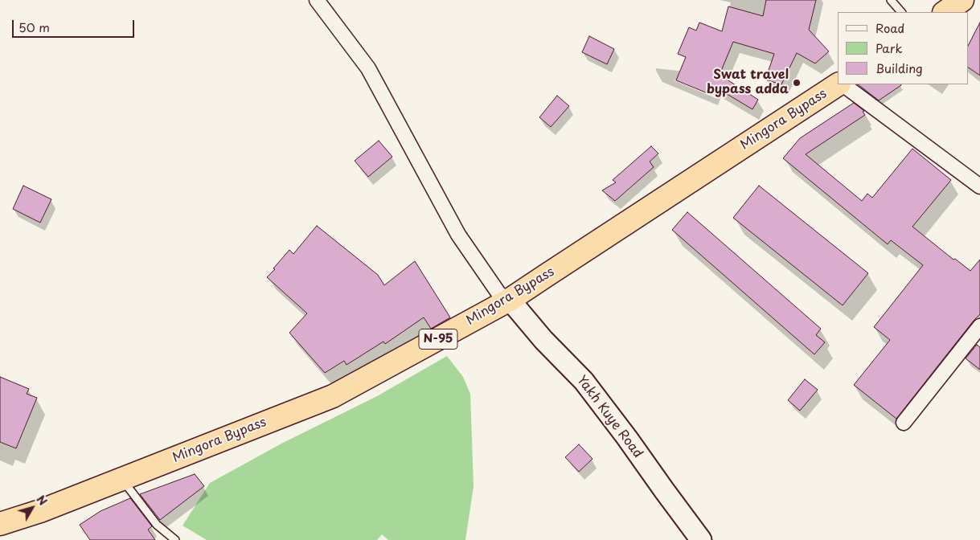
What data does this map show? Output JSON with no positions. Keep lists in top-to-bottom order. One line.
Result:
{"streets":{"highway":["Mingora Bypass","N-95"],"main road":["Yakh Kuye Road"]},"crossings":[["Mingora Bypass","Yakh Kuye Road"]],"places":["Swat travel bypass adda"],"legend":["Road","Park","Building"],"scale_bar":"50 m","north":"top right"}
